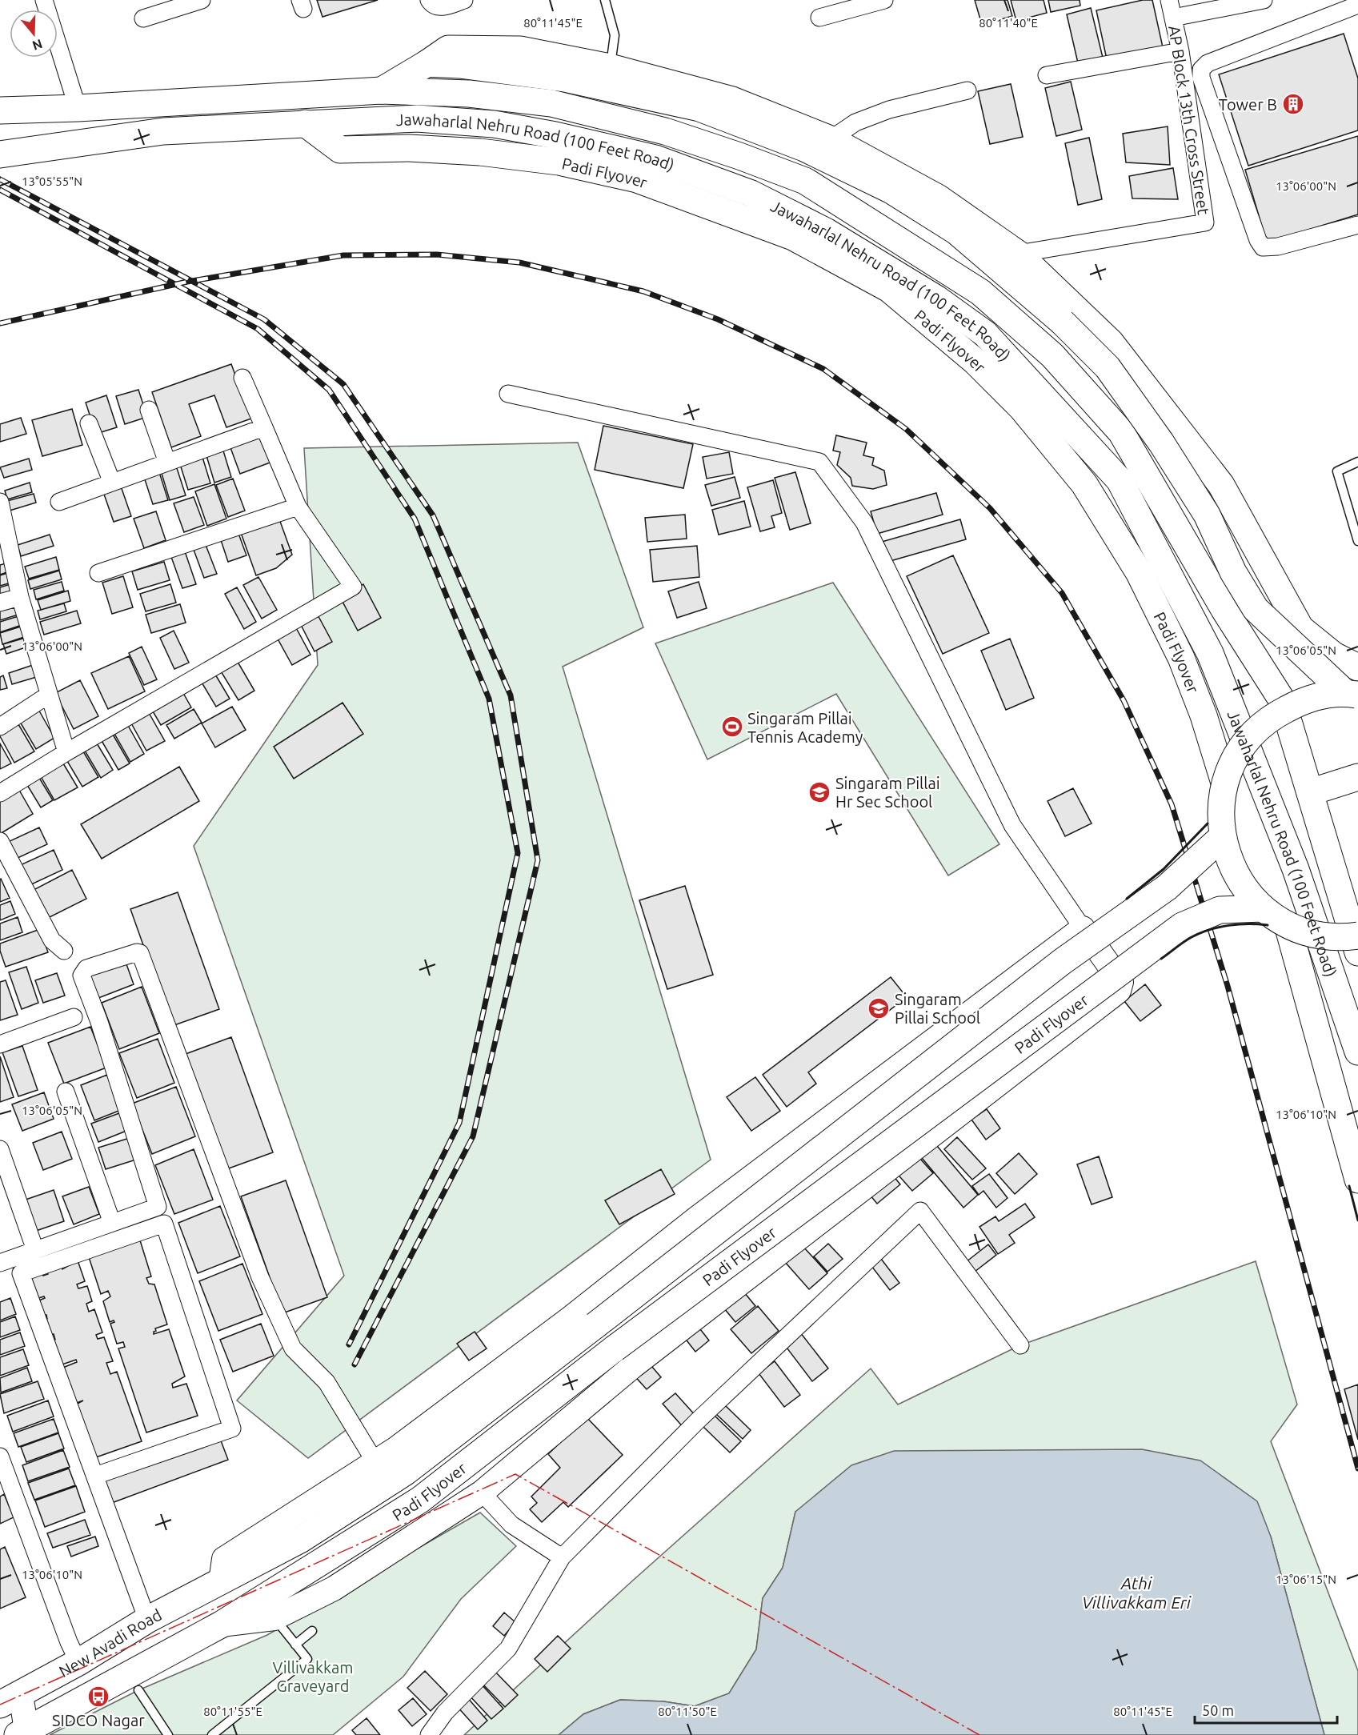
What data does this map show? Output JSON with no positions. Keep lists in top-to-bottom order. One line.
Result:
{"streets":{"main road":["Jawaharlal Nehru Road (100 Feet Road)","Padi Flyover","New Avadi Road"],"street":["AP Block 13th Cross Street"]},"crossings":[["Jawaharlal Nehru Road (100 Feet Road)","Padi Flyover"],["Padi Flyover","New Avadi Road"]],"water":["Athi Villivakkam Eri"],"parks":["Villivakkam Graveyard"],"places":{"building":["Tower B"],"sports":["Singaram Pillai Tennis Academy"],"school or university":["Singaram Pillai Hr Sec School","Singaram Pillai School"],"bus stop":["SIDCO Nagar"]},"scale_bar":"50 m","north":"bottom","coordinates":["80°11'45\"E","80°11'40\"E","13°05'55\"N","13°06'00\"N","13°06'05\"N","13°06'10\"N","13°06'15\"N","80°11'55\"E","80°11'50\"E"]}
